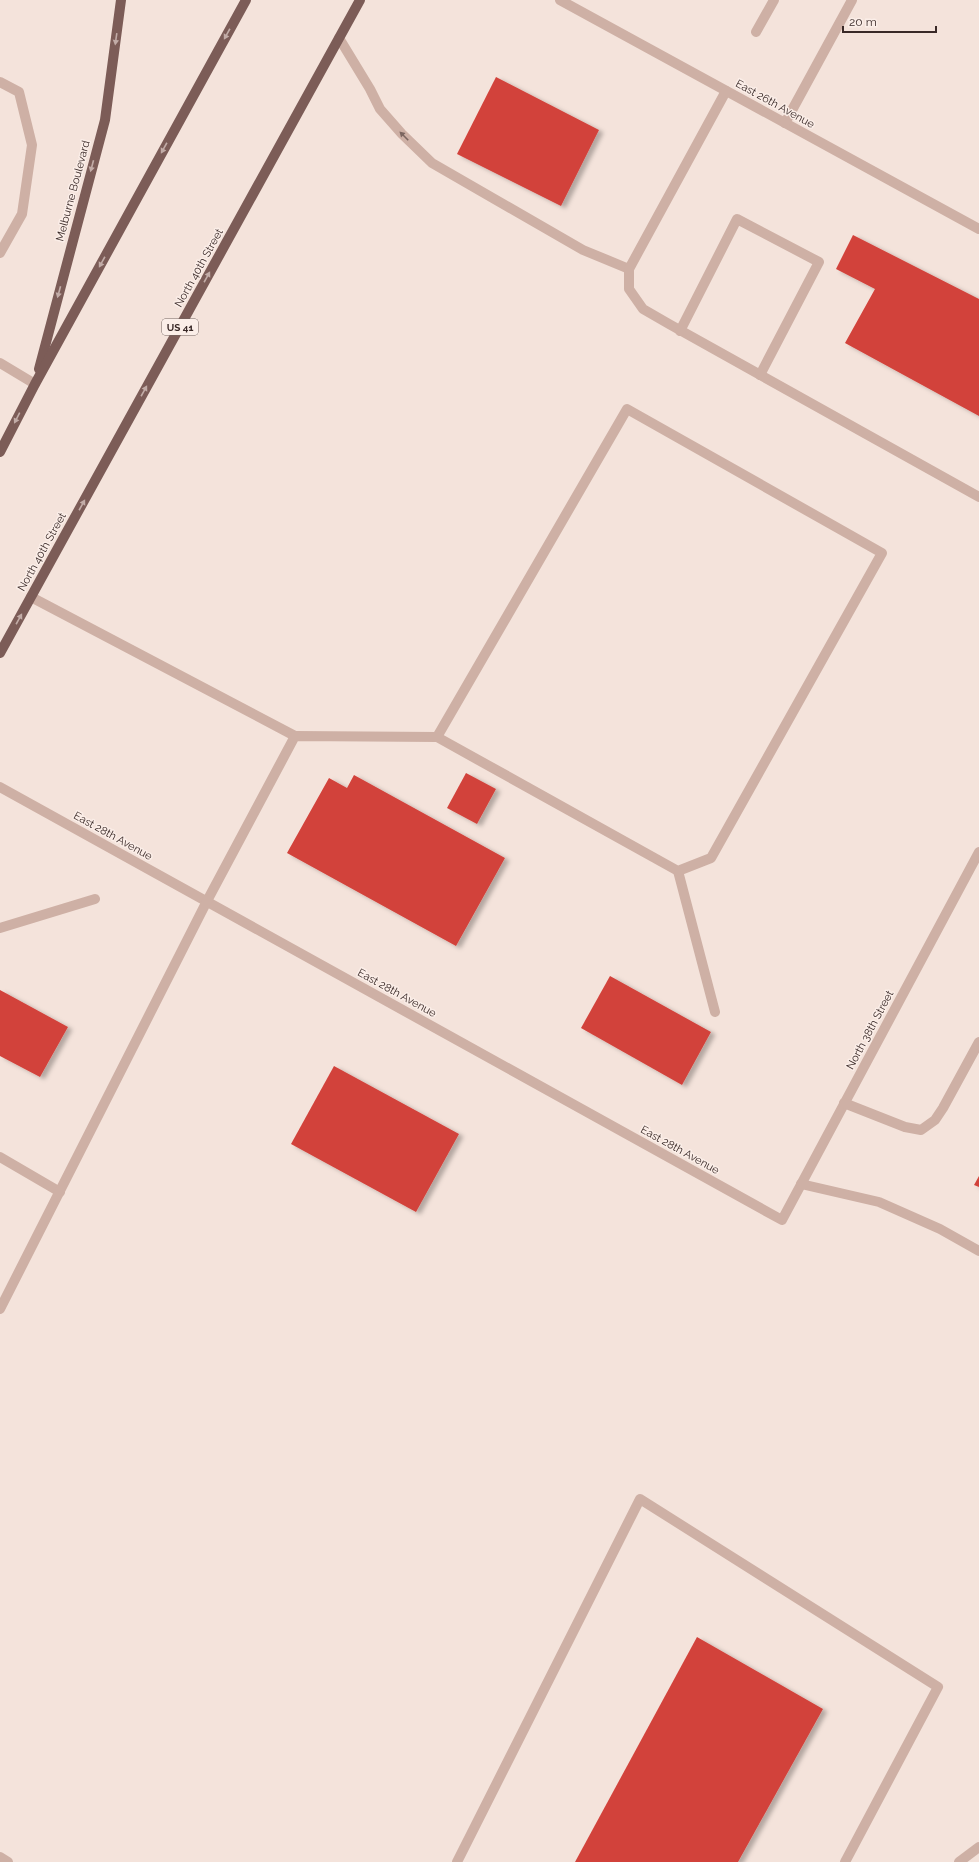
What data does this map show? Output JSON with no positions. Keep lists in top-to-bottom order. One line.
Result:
{"streets":{"main road":["Melburne Boulevard","North 40th Street","US 41"],"street":["East 26th Avenue","East 28th Avenue","North 38th Street"]},"crossings":[["East 28th Avenue","North 38th Street"]],"one_way":["North 40th Street"],"scale_bar":"20 m"}
